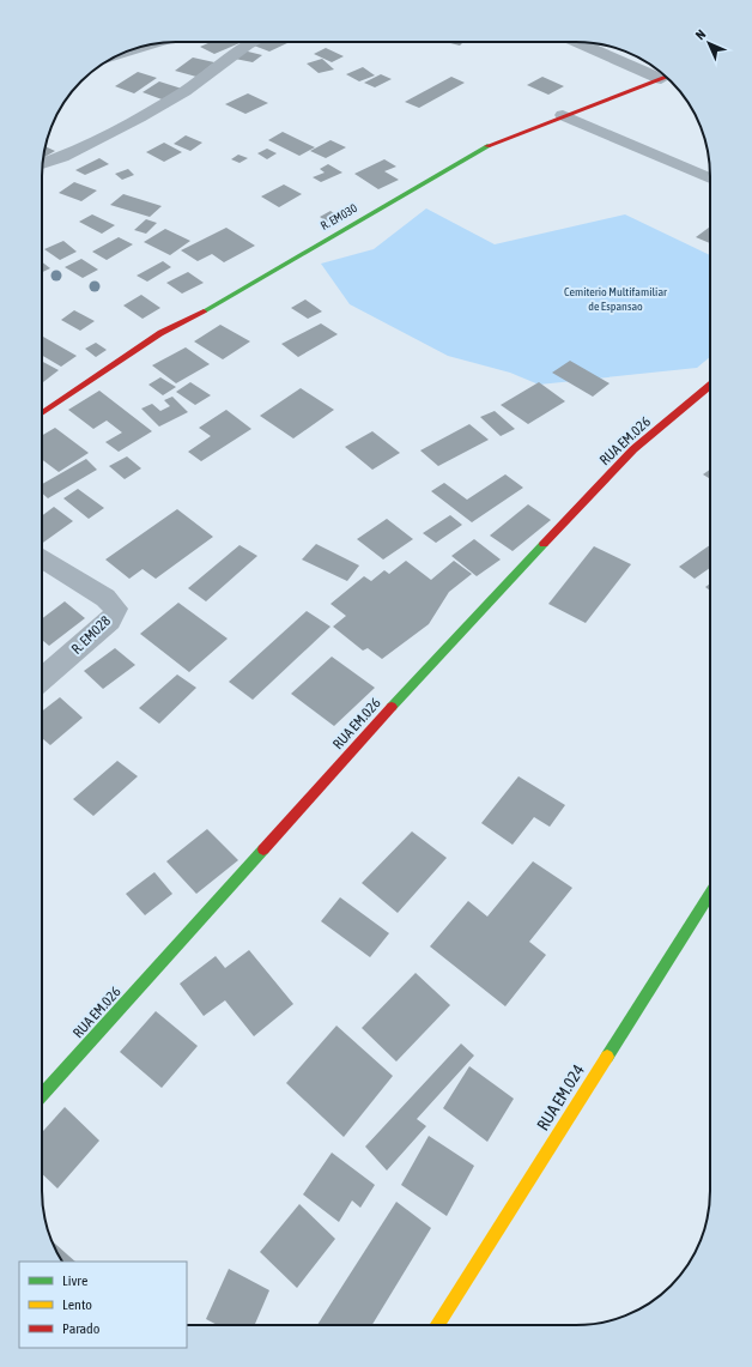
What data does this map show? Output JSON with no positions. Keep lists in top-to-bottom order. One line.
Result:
{"streets":{"street":["R. EM030","RUA EM.026","R. EM028","RUA EM.024"]},"parks":["Cemiterio Multifamiliar de Espansao"],"legend":["Livre","Lento","Parado"],"north":"top left"}
